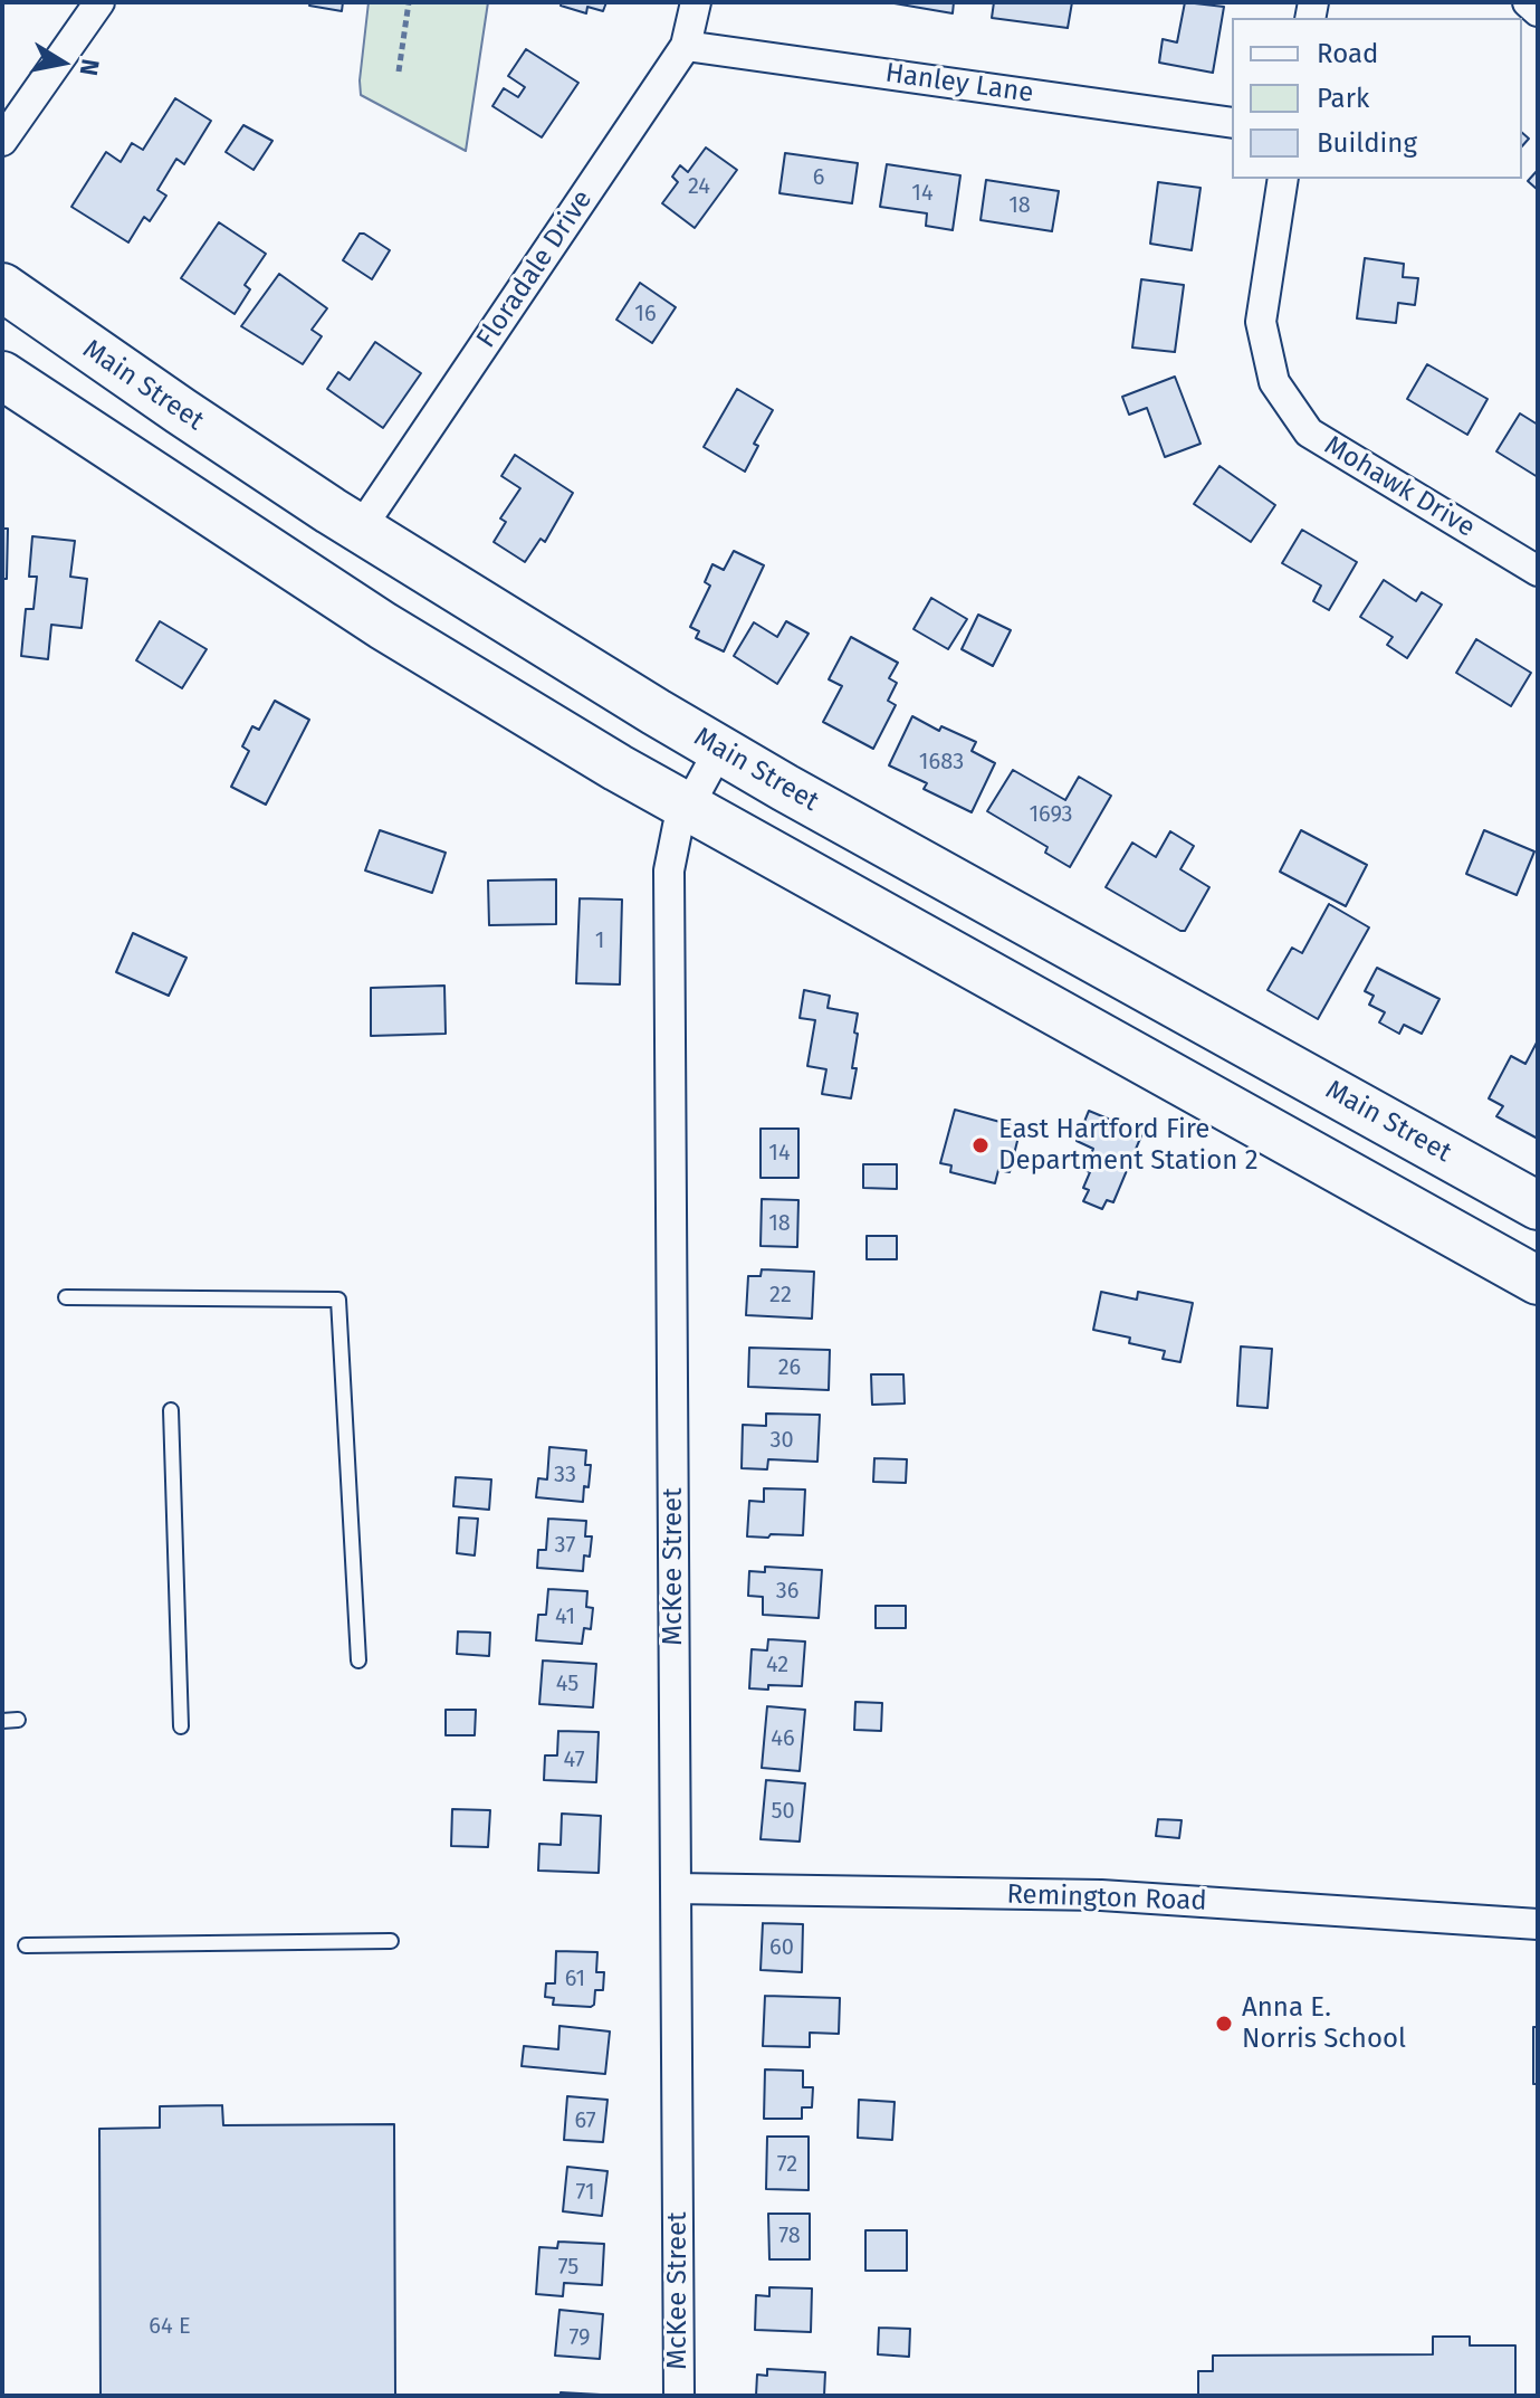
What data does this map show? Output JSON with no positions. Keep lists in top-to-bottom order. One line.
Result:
{"streets":{"highway":["Main Street"],"street":["Hanley Lane","Floradale Drive","Mohawk Drive","McKee Street","Remington Road"]},"crossings":[["Hanley Lane","Floradale Drive"],["Floradale Drive","Main Street"],["Main Street","McKee Street"],["McKee Street","Remington Road"]],"places":["East Hartford Fire Department Station 2","Anna E. Norris School"],"house_numbers":["6","24","14","18","16","1683","1693","1","14","18","22","26","30","33","37","36","41","42","45","46","47","50","60","61","67","72","71","78","75","64 E","79"],"legend":["Road","Park","Building"],"north":"right"}
